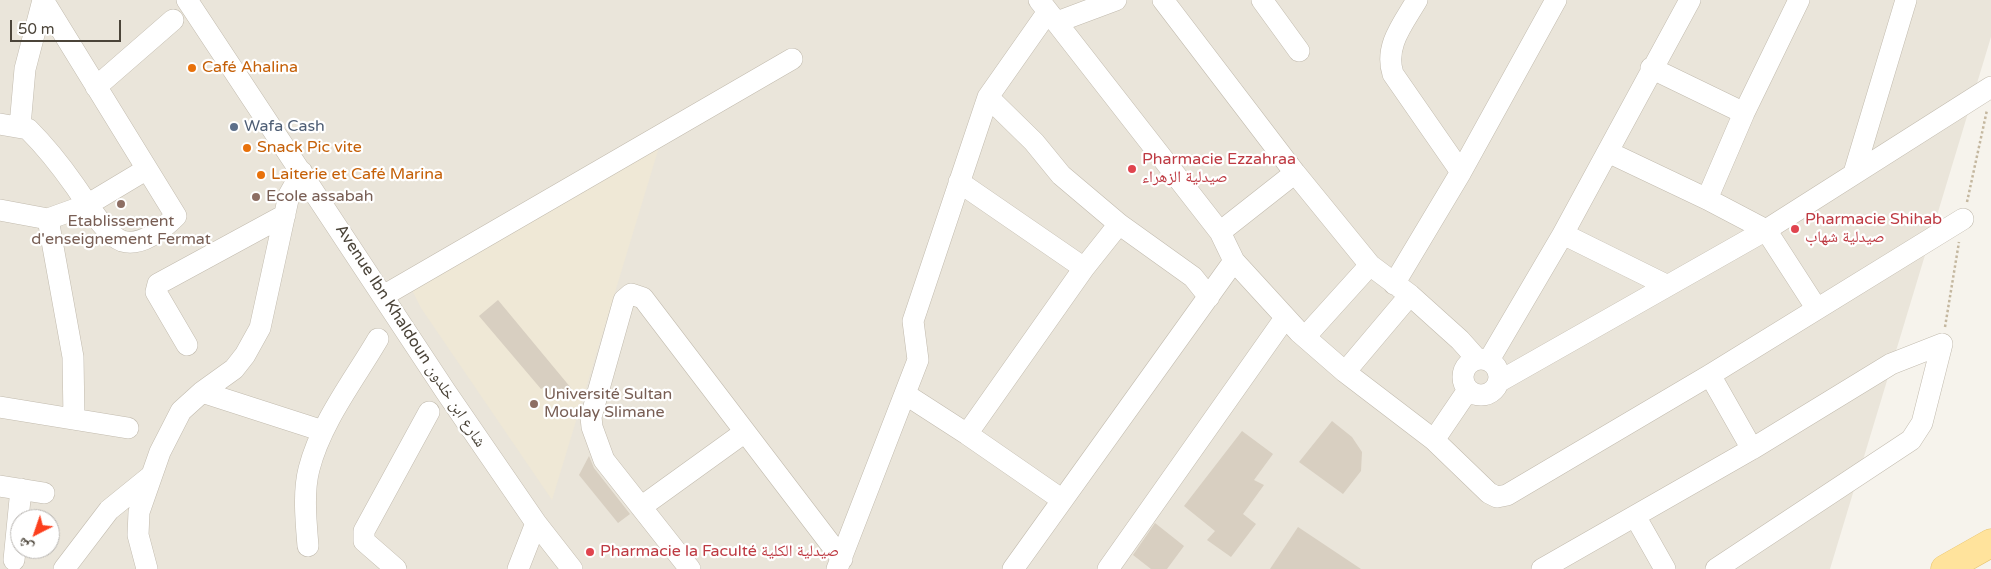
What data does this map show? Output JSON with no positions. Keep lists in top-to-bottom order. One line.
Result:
{"streets":{"street":["Avenue Ibn Khaldoun شارع ابن خلدون"]},"places":["Café Ahalina","Wafa Cash","Snack Pic vite","Pharmacie Ezzahraa صيدلية الزهراء","Laiterie et Café Marina","Ecole assabah","Etablissement d'enseignement Fermat","Pharmacie Shihab صيدلية شهاب","Université Sultan Moulay Slimane","Pharmacie la Faculté صيدلية الكلية"],"scale_bar":"50 m","north":"bottom left"}
